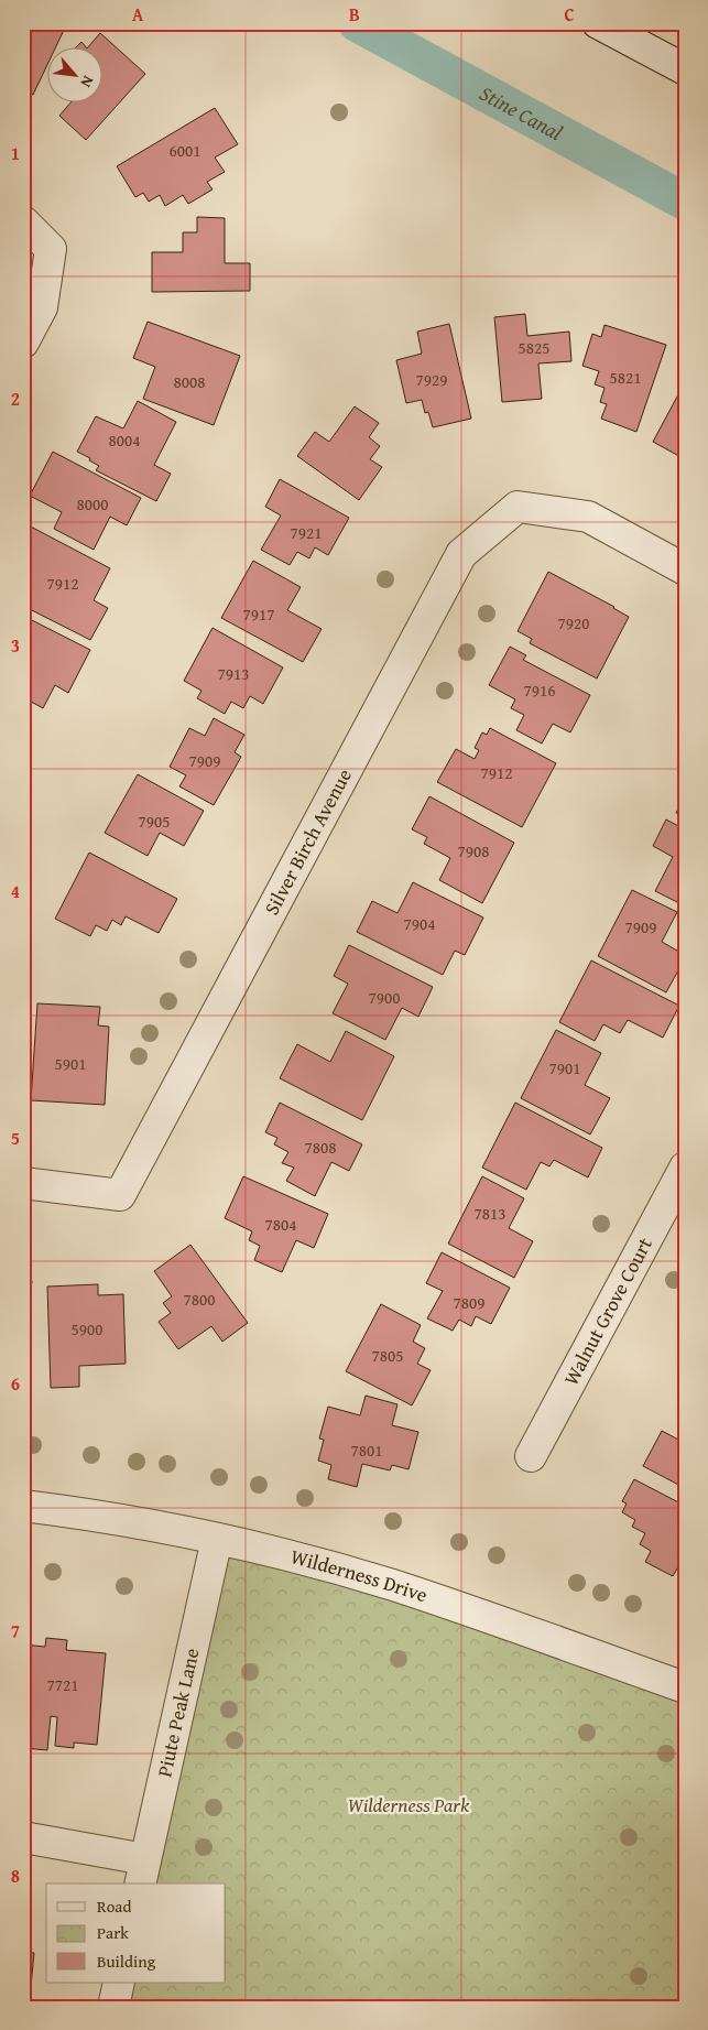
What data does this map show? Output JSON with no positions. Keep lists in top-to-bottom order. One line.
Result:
{"streets":{"street":["Silver Birch Avenue","Walnut Grove Court","Wilderness Drive","Piute Peak Lane"]},"crossings":[["Wilderness Drive","Piute Peak Lane"]],"water":["Stine Canal"],"parks":["Wilderness Park"],"house_numbers":["6001","5825","5821","7929","8008","8004","8000","7921","7912","7917","7920","7913","7916","7909","7912","7905","7908","7904","7909","7900","5901","7901","7808","7813","7804","7800","7809","5900","7805","7801","7721"],"legend":["Road","Park","Building"],"north":"bottom right","grid":{"columns":["A","B","C"],"rows":["1","2","3","4","5","6","7","8"]}}
